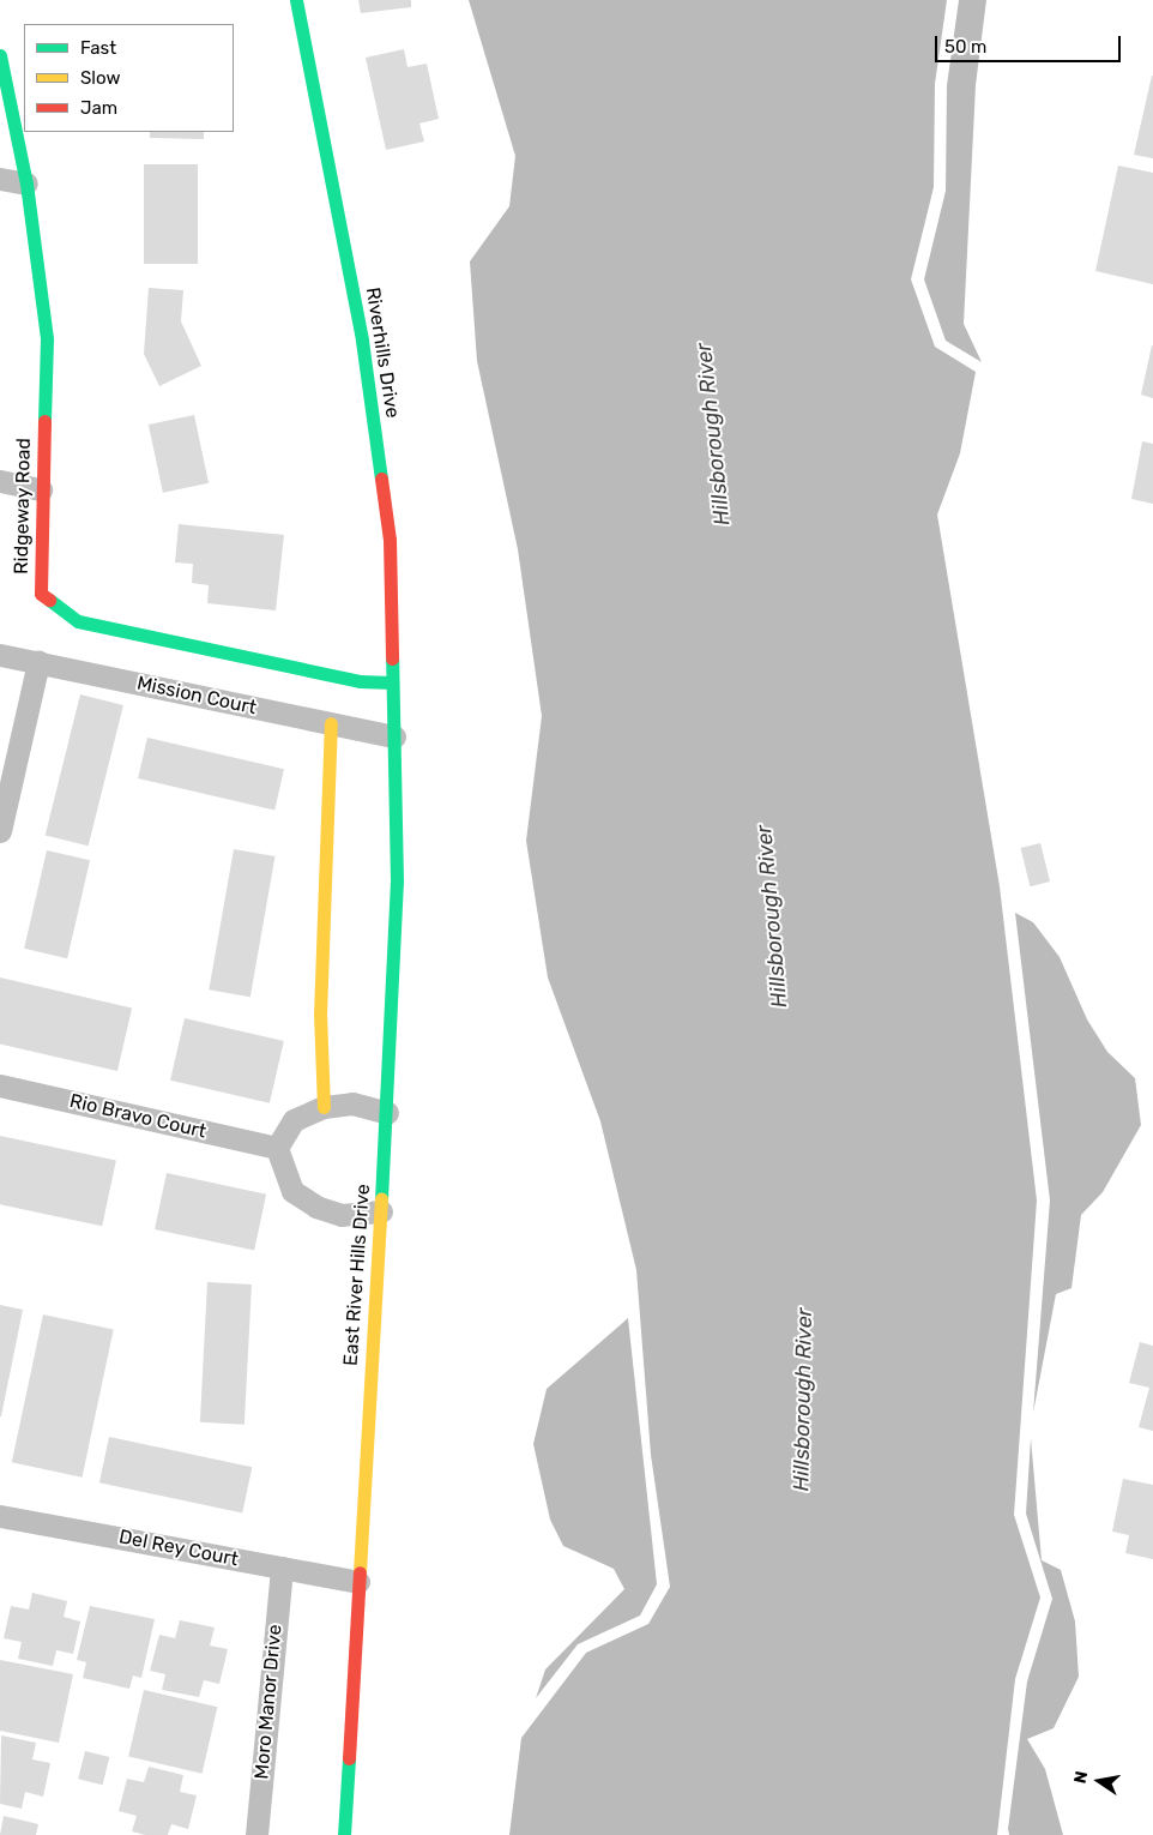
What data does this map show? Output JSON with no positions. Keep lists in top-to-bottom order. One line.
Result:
{"streets":{"street":["Riverhills Drive","Ridgeway Road","Mission Court","Rio Bravo Court","East River Hills Drive","Del Rey Court","Moro Manor Drive"]},"crossings":[["Riverhills Drive","Ridgeway Road"],["Riverhills Drive","Mission Court"],["Riverhills Drive","East River Hills Drive"],["Mission Court","East River Hills Drive"],["Rio Bravo Court","East River Hills Drive"],["East River Hills Drive","Del Rey Court"],["Del Rey Court","Moro Manor Drive"]],"water":["Hillsborough River"],"legend":["Fast","Slow","Jam"],"scale_bar":"50 m","north":"left"}
